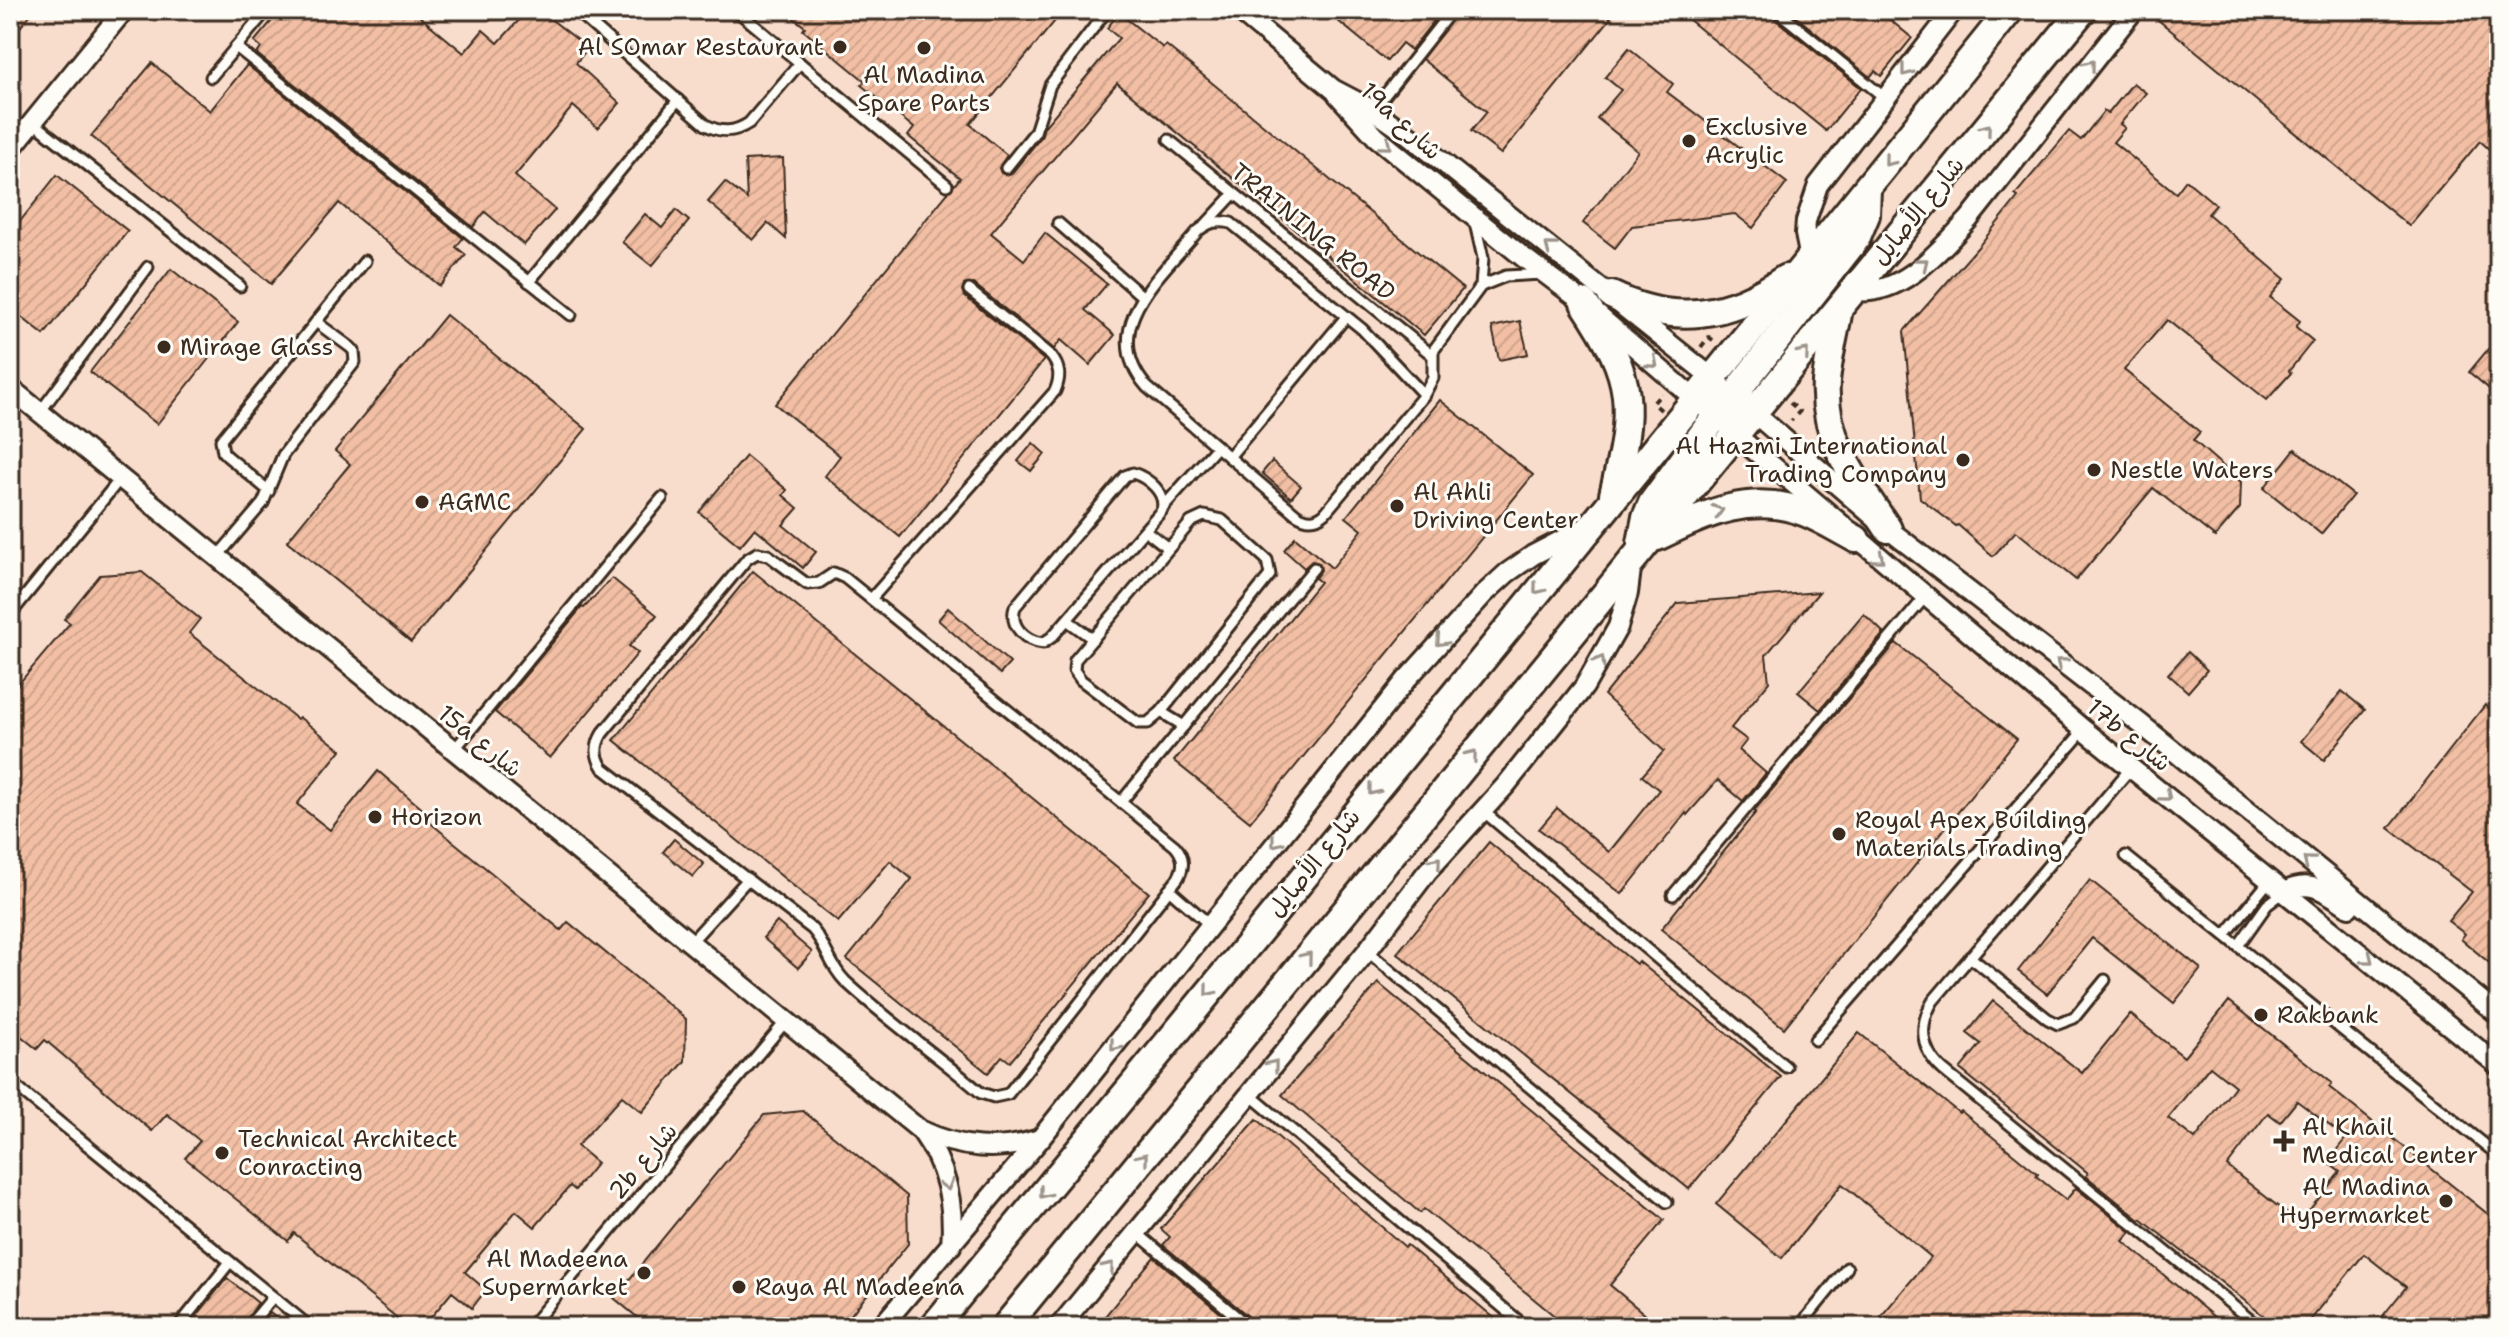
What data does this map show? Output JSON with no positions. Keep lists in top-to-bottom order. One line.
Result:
{"streets":{"main road":["شارع الأصايل"],"street":["19a شارع","17b شارع","15a شارع"],"lane":["TRAINING ROAD","2b شارع"]},"crossings":[["19a شارع","شارع الأصايل"],["19a شارع","17b شارع"],["شارع الأصايل","17b شارع"],["15a شارع","2b شارع"]],"places":{"other":["Al SOmar Restaurant","Al Madina Spare Parts","Exclusive Acrylic","Mirage Glass","Al Hazmi International Trading Company","Nestle Waters","AGMC","Al Ahli Driving Center","Horizon","Royal Apex Building Materials Trading","Rakbank","Technical Architect Conracting","AL Madina Hypermarket","Al Madeena Supermarket","Raya Al Madeena"],"health":["Al Khail Medical Center"]}}
